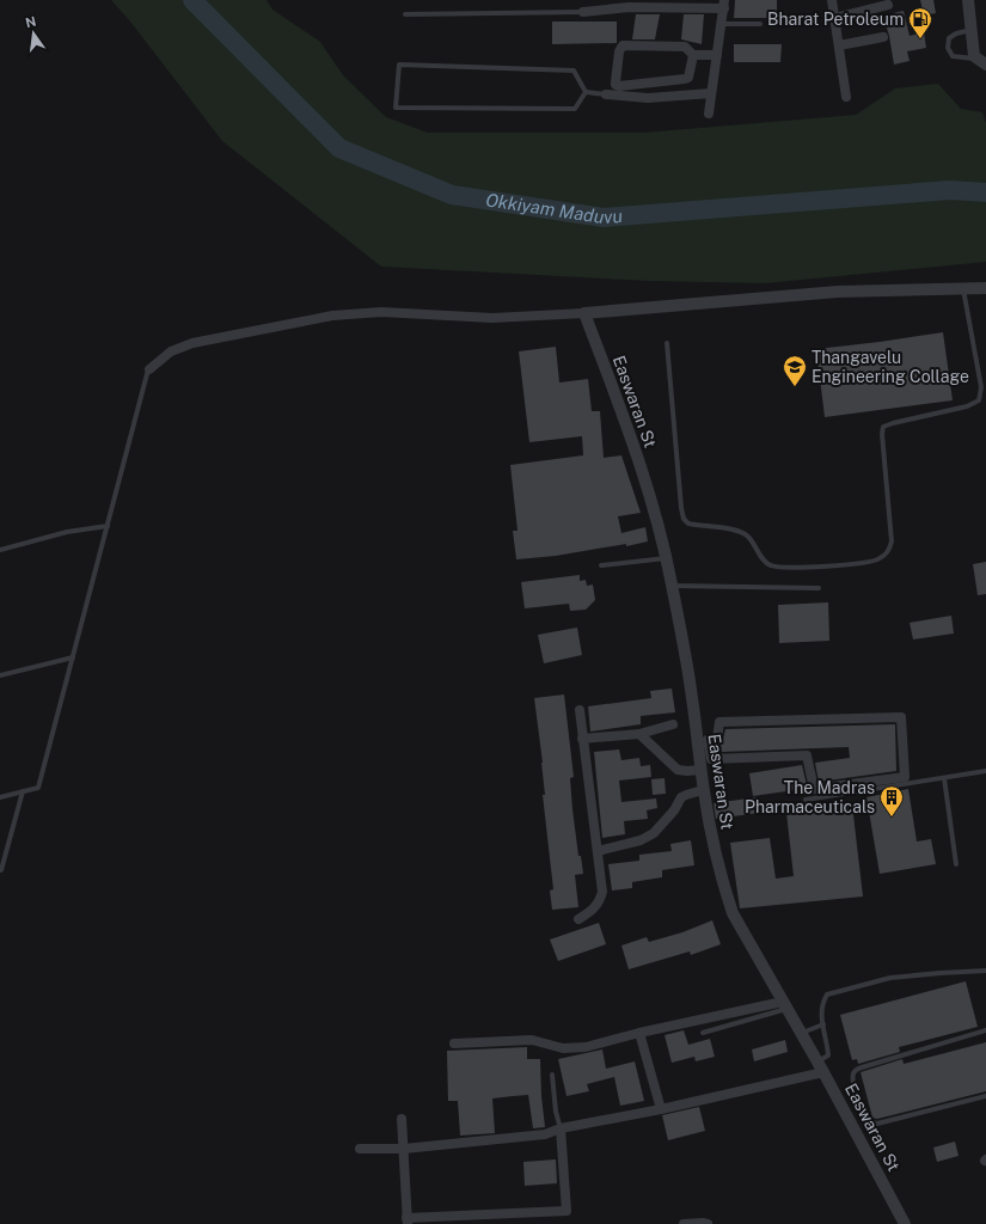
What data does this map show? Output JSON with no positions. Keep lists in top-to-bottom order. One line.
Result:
{"streets":{"street":["Easwaran St"]},"water":["Okkiyam Maduvu"],"places":{"fuel station":["Bharat Petroleum"],"school or university":["Thangavelu Engineering Collage"],"building":["The Madras Pharmaceuticals"]},"north":"top"}
